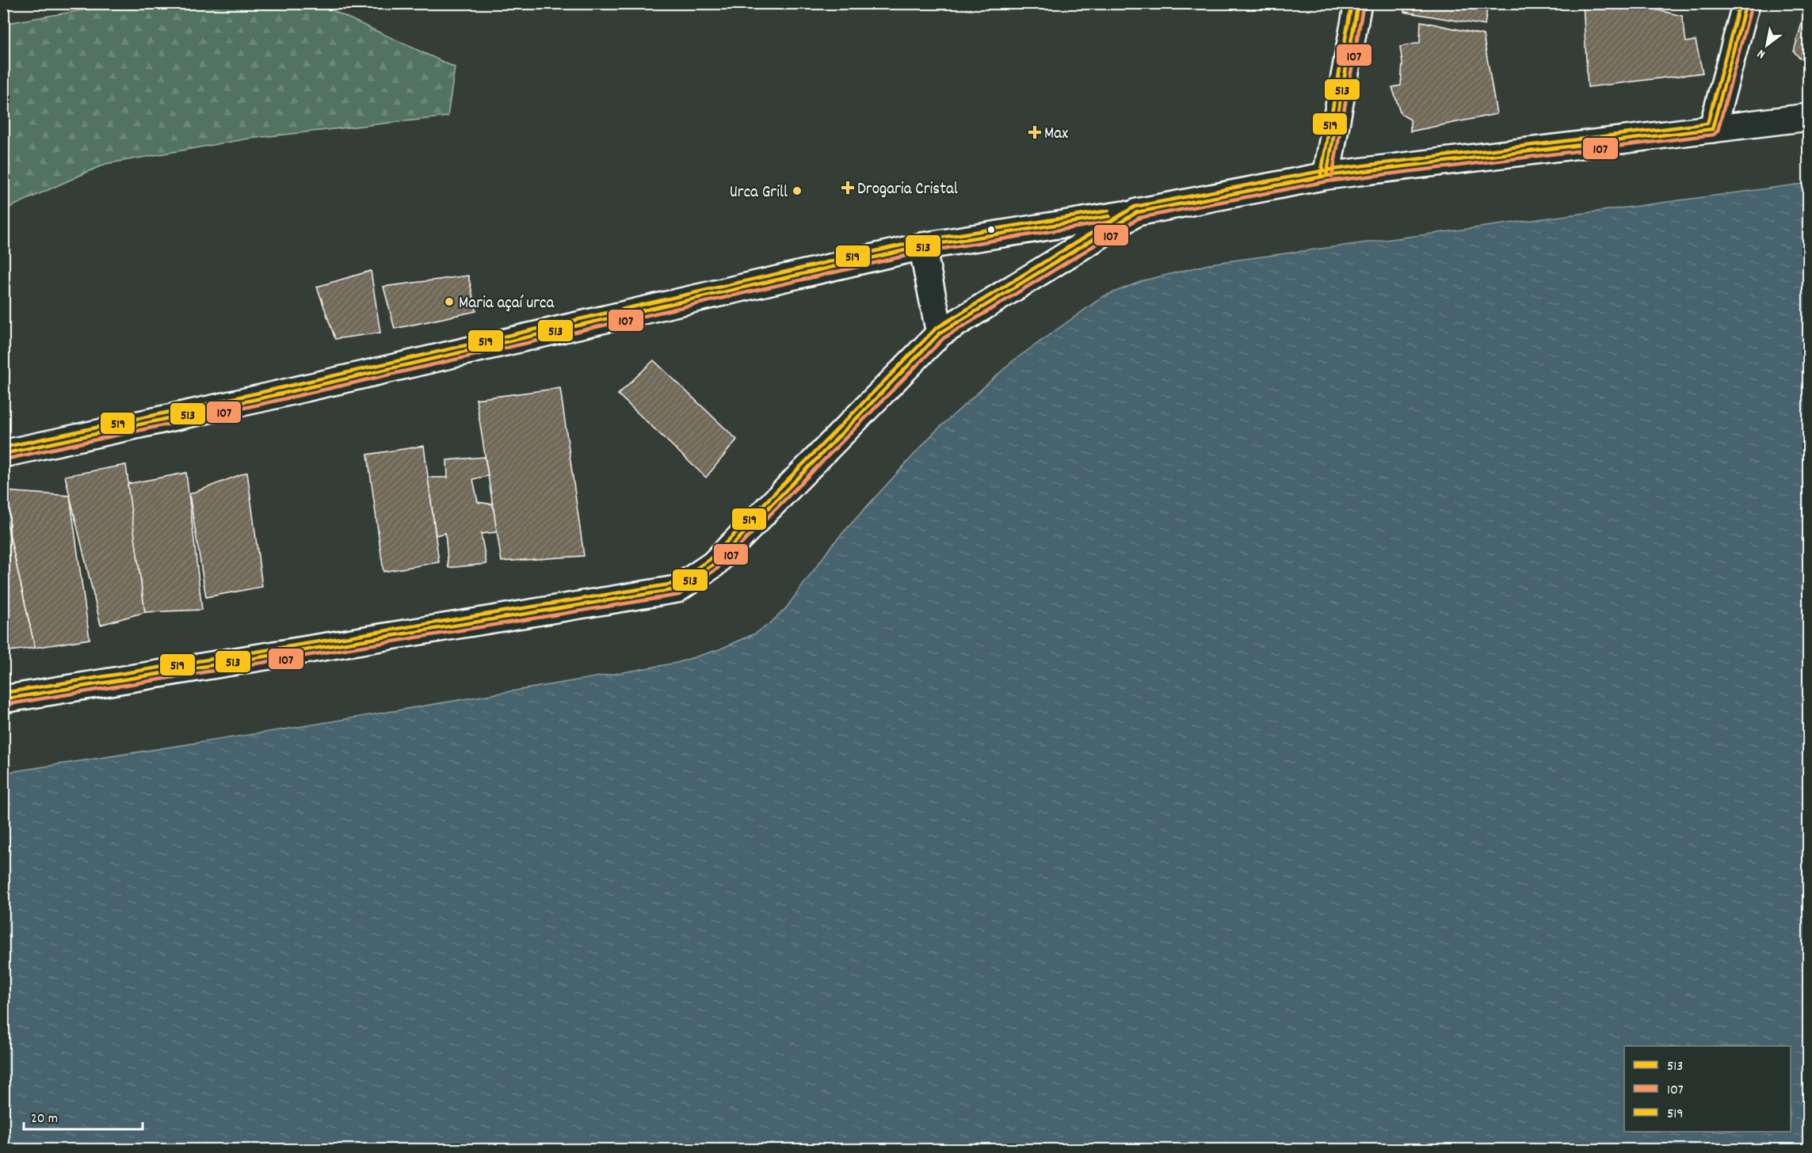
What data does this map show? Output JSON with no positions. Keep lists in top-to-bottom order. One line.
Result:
{"places":{"health":["Max","Drogaria Cristal"],"other":["Urca Grill","Maria açaí urca"]},"lines":["transit line 513","transit line 519","transit line 107"],"legend":["513","107","519"],"scale_bar":"20 m","north":"bottom left"}
